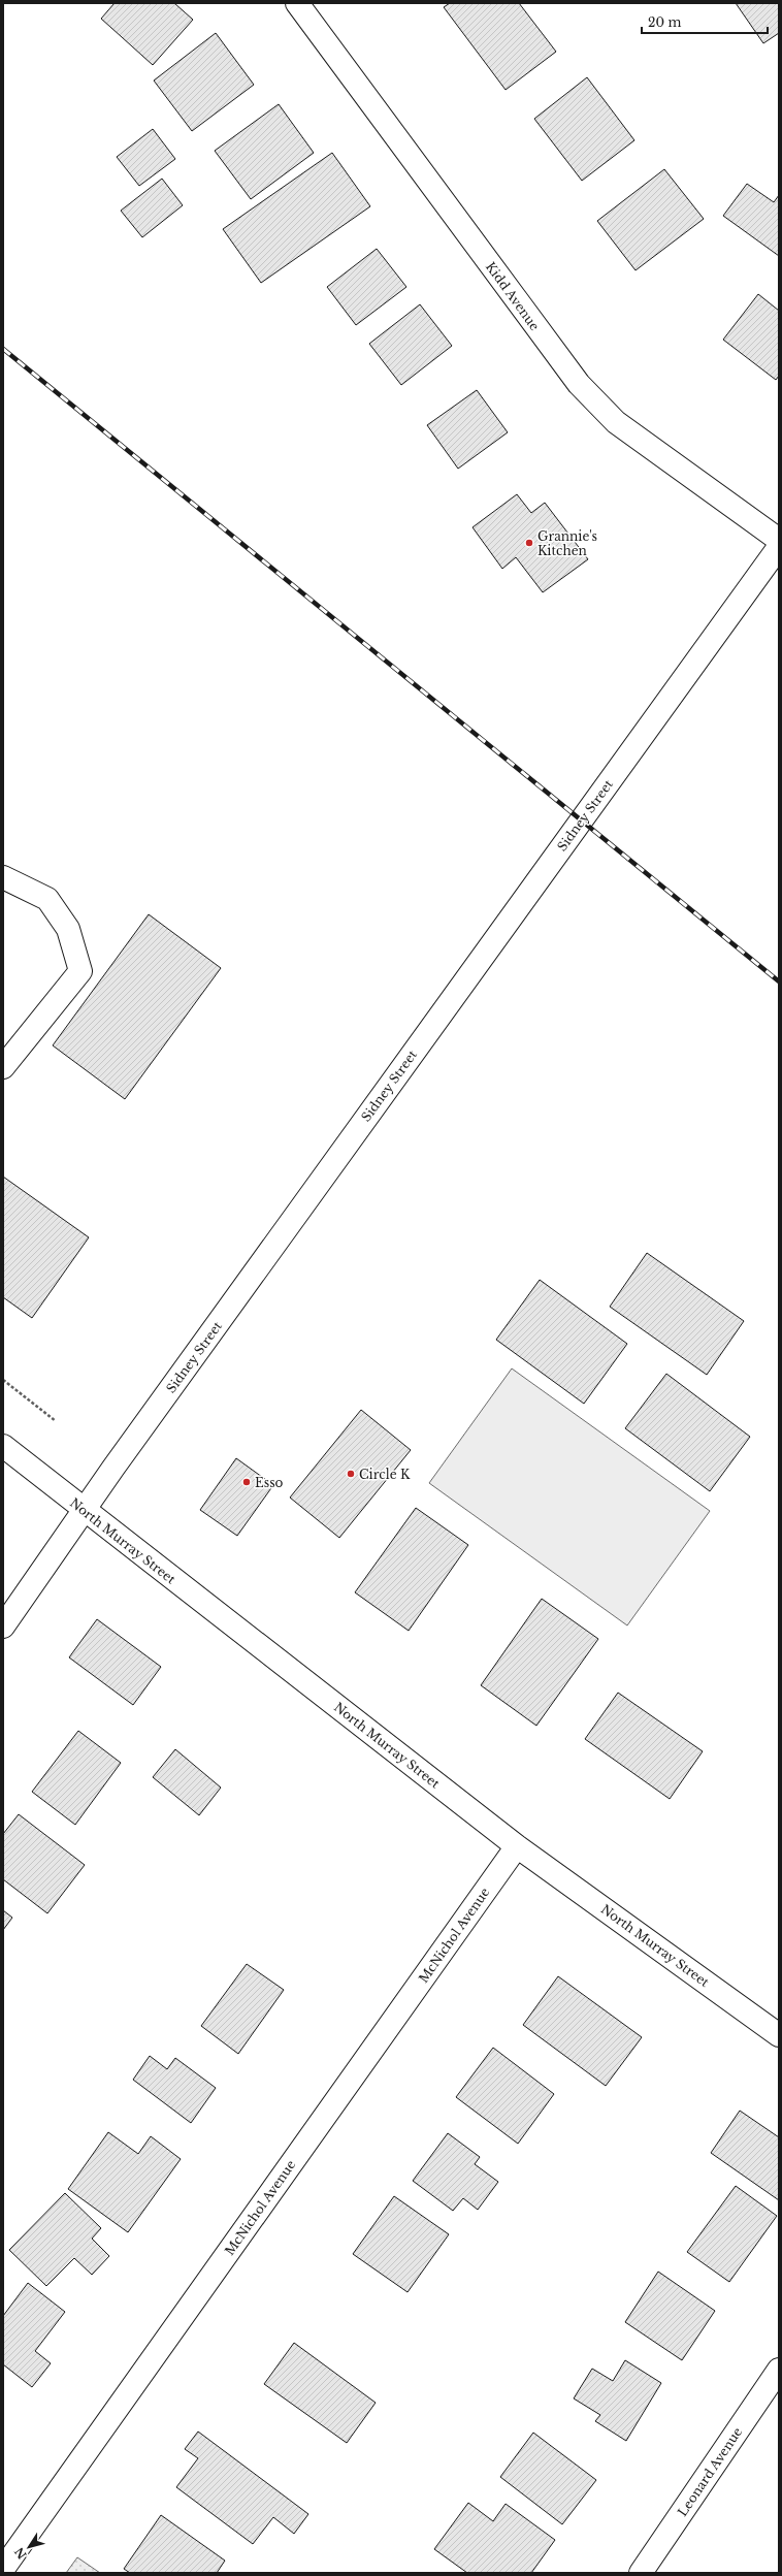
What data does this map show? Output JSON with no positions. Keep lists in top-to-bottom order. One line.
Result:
{"streets":{"street":["Kidd Avenue","Sidney Street","North Murray Street","McNichol Avenue","Leonard Avenue"]},"crossings":[["Sidney Street","North Murray Street"],["North Murray Street","McNichol Avenue"]],"places":["Grannie's Kitchen","Circle K","Esso"],"scale_bar":"20 m","north":"bottom left"}
